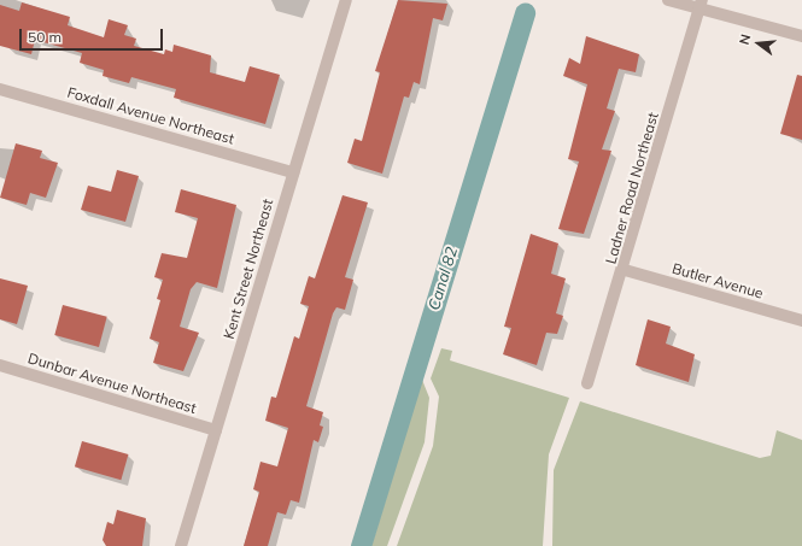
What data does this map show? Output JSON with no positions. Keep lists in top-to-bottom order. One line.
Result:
{"streets":{"street":["Foxdall Avenue Northeast","Ladner Road Northeast","Kent Street Northeast","Butler Avenue","Dunbar Avenue Northeast"]},"crossings":[["Foxdall Avenue Northeast","Kent Street Northeast"],["Ladner Road Northeast","Butler Avenue"],["Kent Street Northeast","Dunbar Avenue Northeast"]],"water":["Canal 82"],"scale_bar":"50 m","north":"left"}
